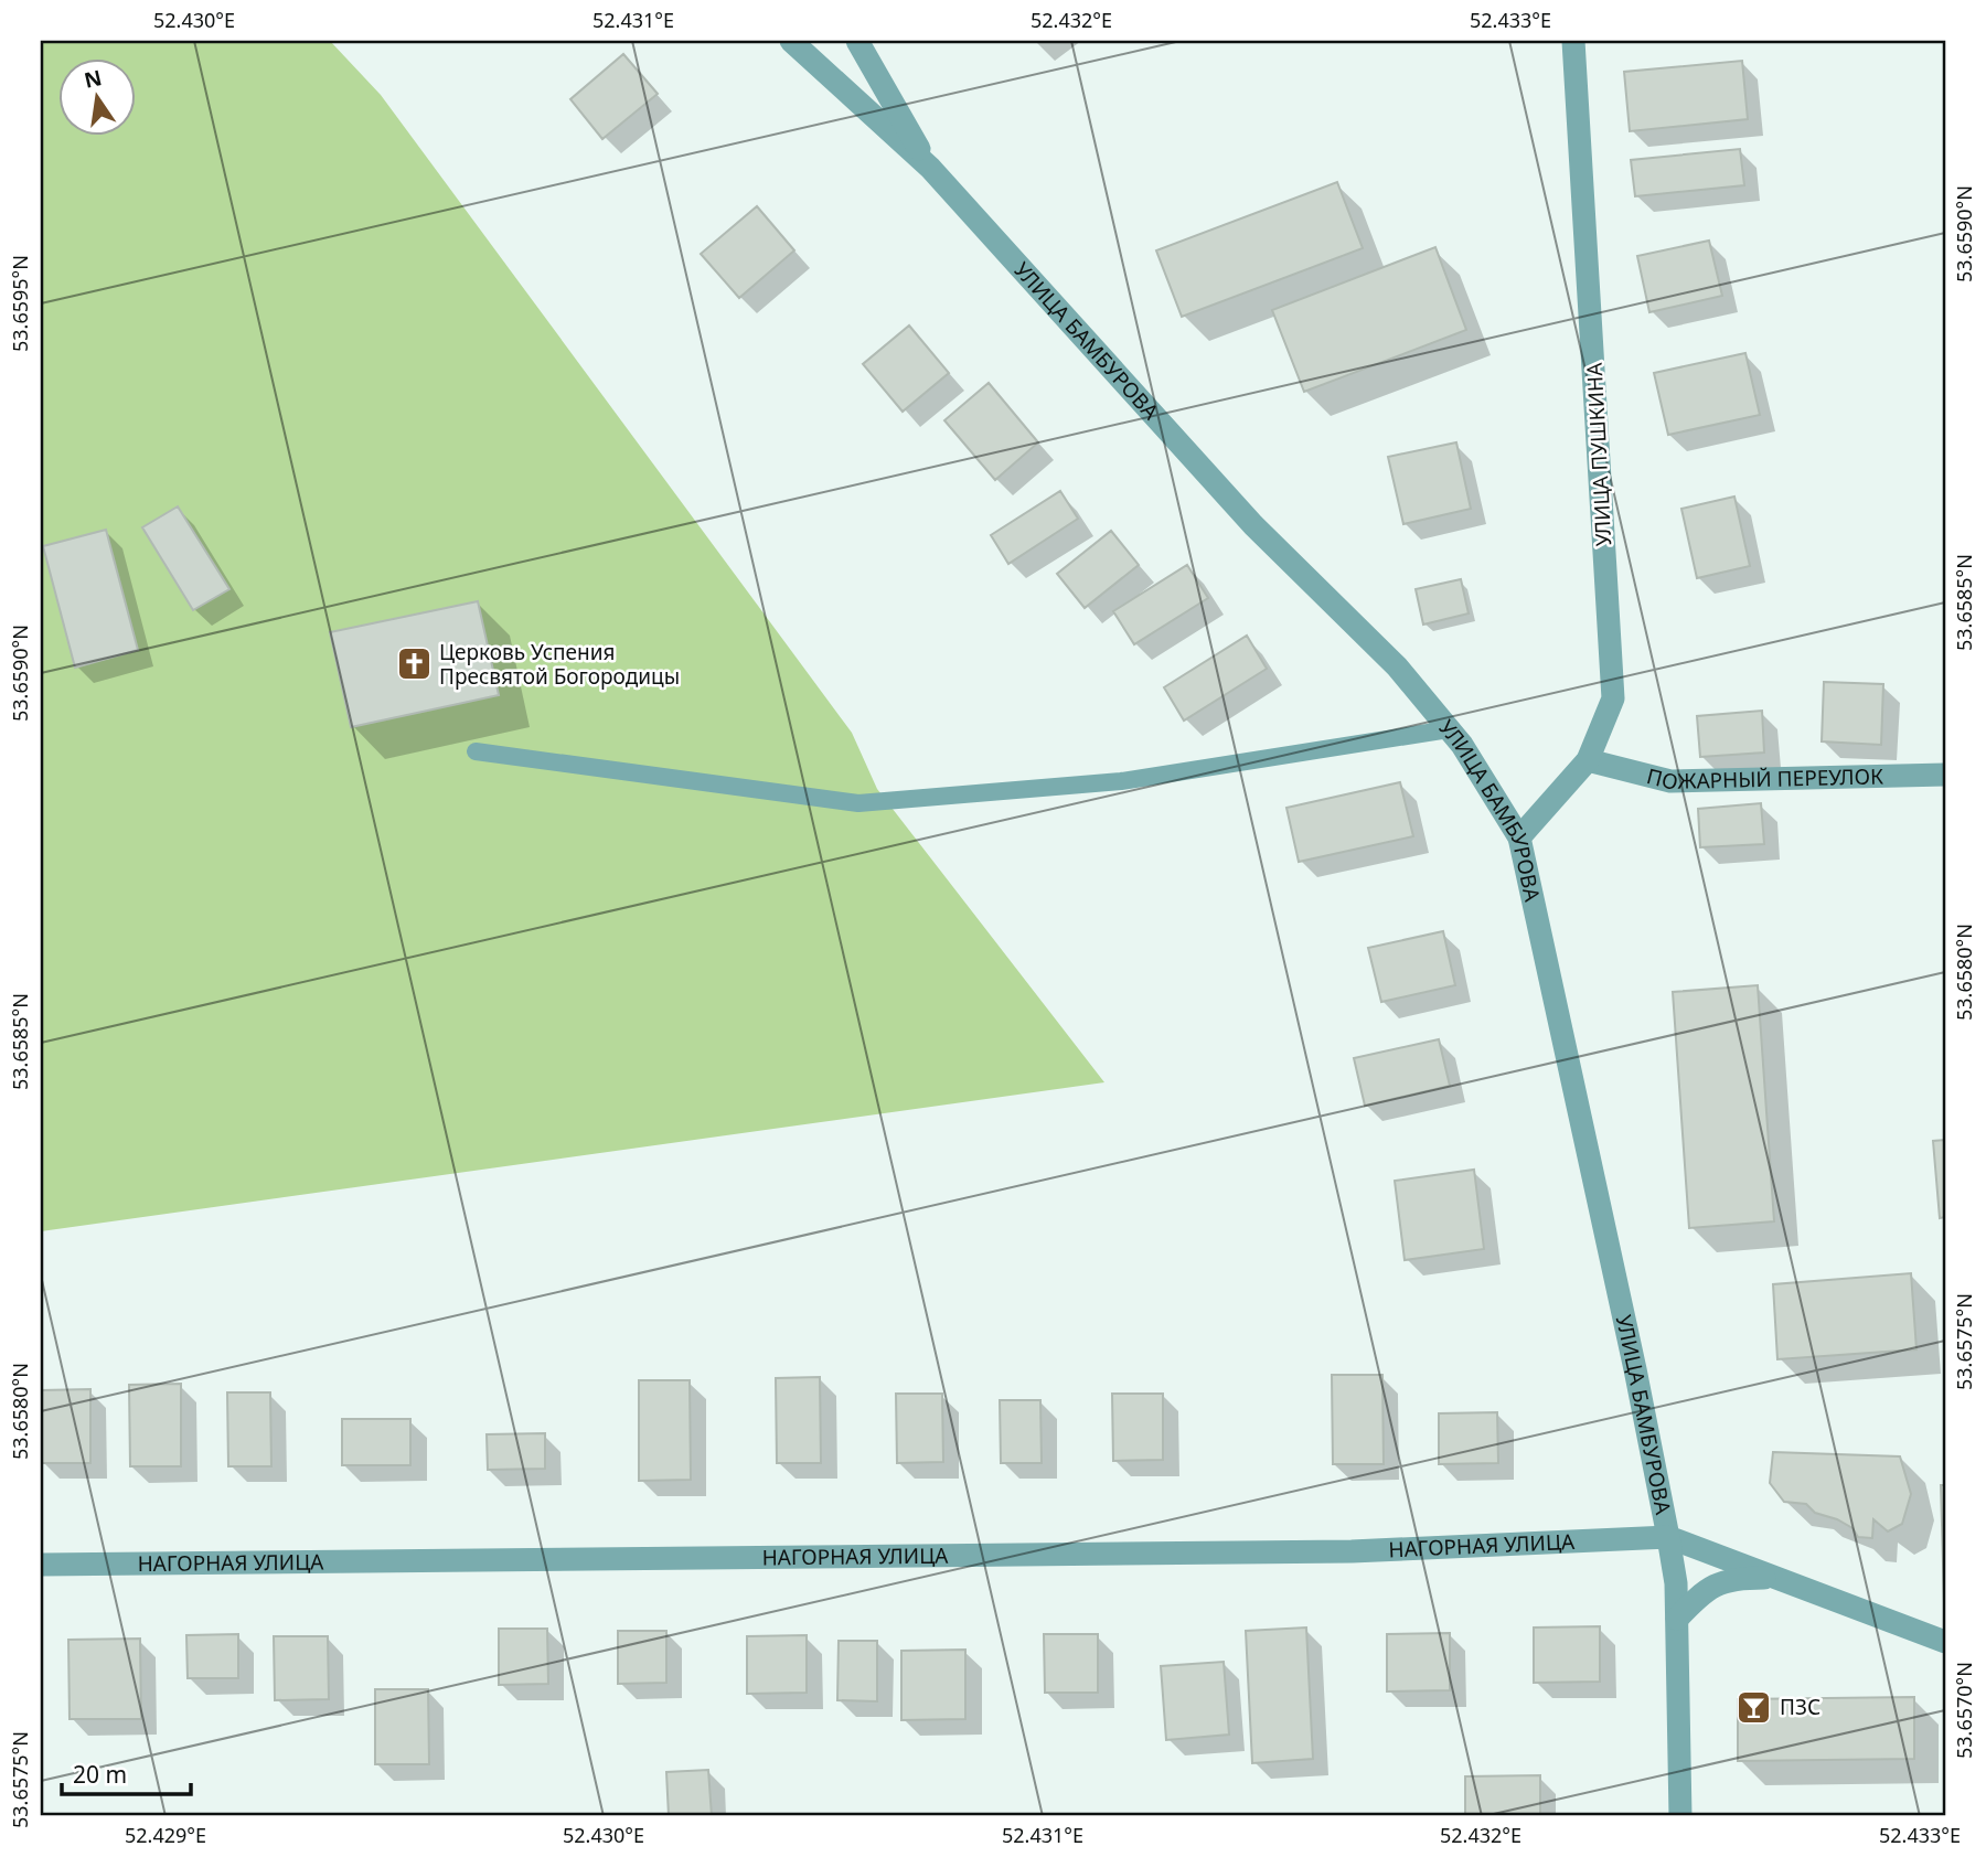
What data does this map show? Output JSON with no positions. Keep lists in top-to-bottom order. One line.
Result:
{"streets":{"street":["УЛИЦА БАМБУРОВА","УЛИЦА ПУШКИНА","ПОЖАРНЫЙ ПЕРЕУЛОК","НАГОРНАЯ УЛИЦА"]},"crossings":[["УЛИЦА БАМБУРОВА","УЛИЦА ПУШКИНА"],["УЛИЦА БАМБУРОВА","НАГОРНАЯ УЛИЦА"],["УЛИЦА ПУШКИНА","ПОЖАРНЫЙ ПЕРЕУЛОК"]],"places":{"church":["Церковь Успения Пресвятой Богородицы"],"bar":["ПЗС"]},"scale_bar":"20 m","north":"top","coordinates":["52.430°E","52.431°E","52.432°E","52.433°E","53.6590°N","53.6595°N","53.6585°N","53.6580°N","53.6575°N","53.6570°N","52.429°E"]}
